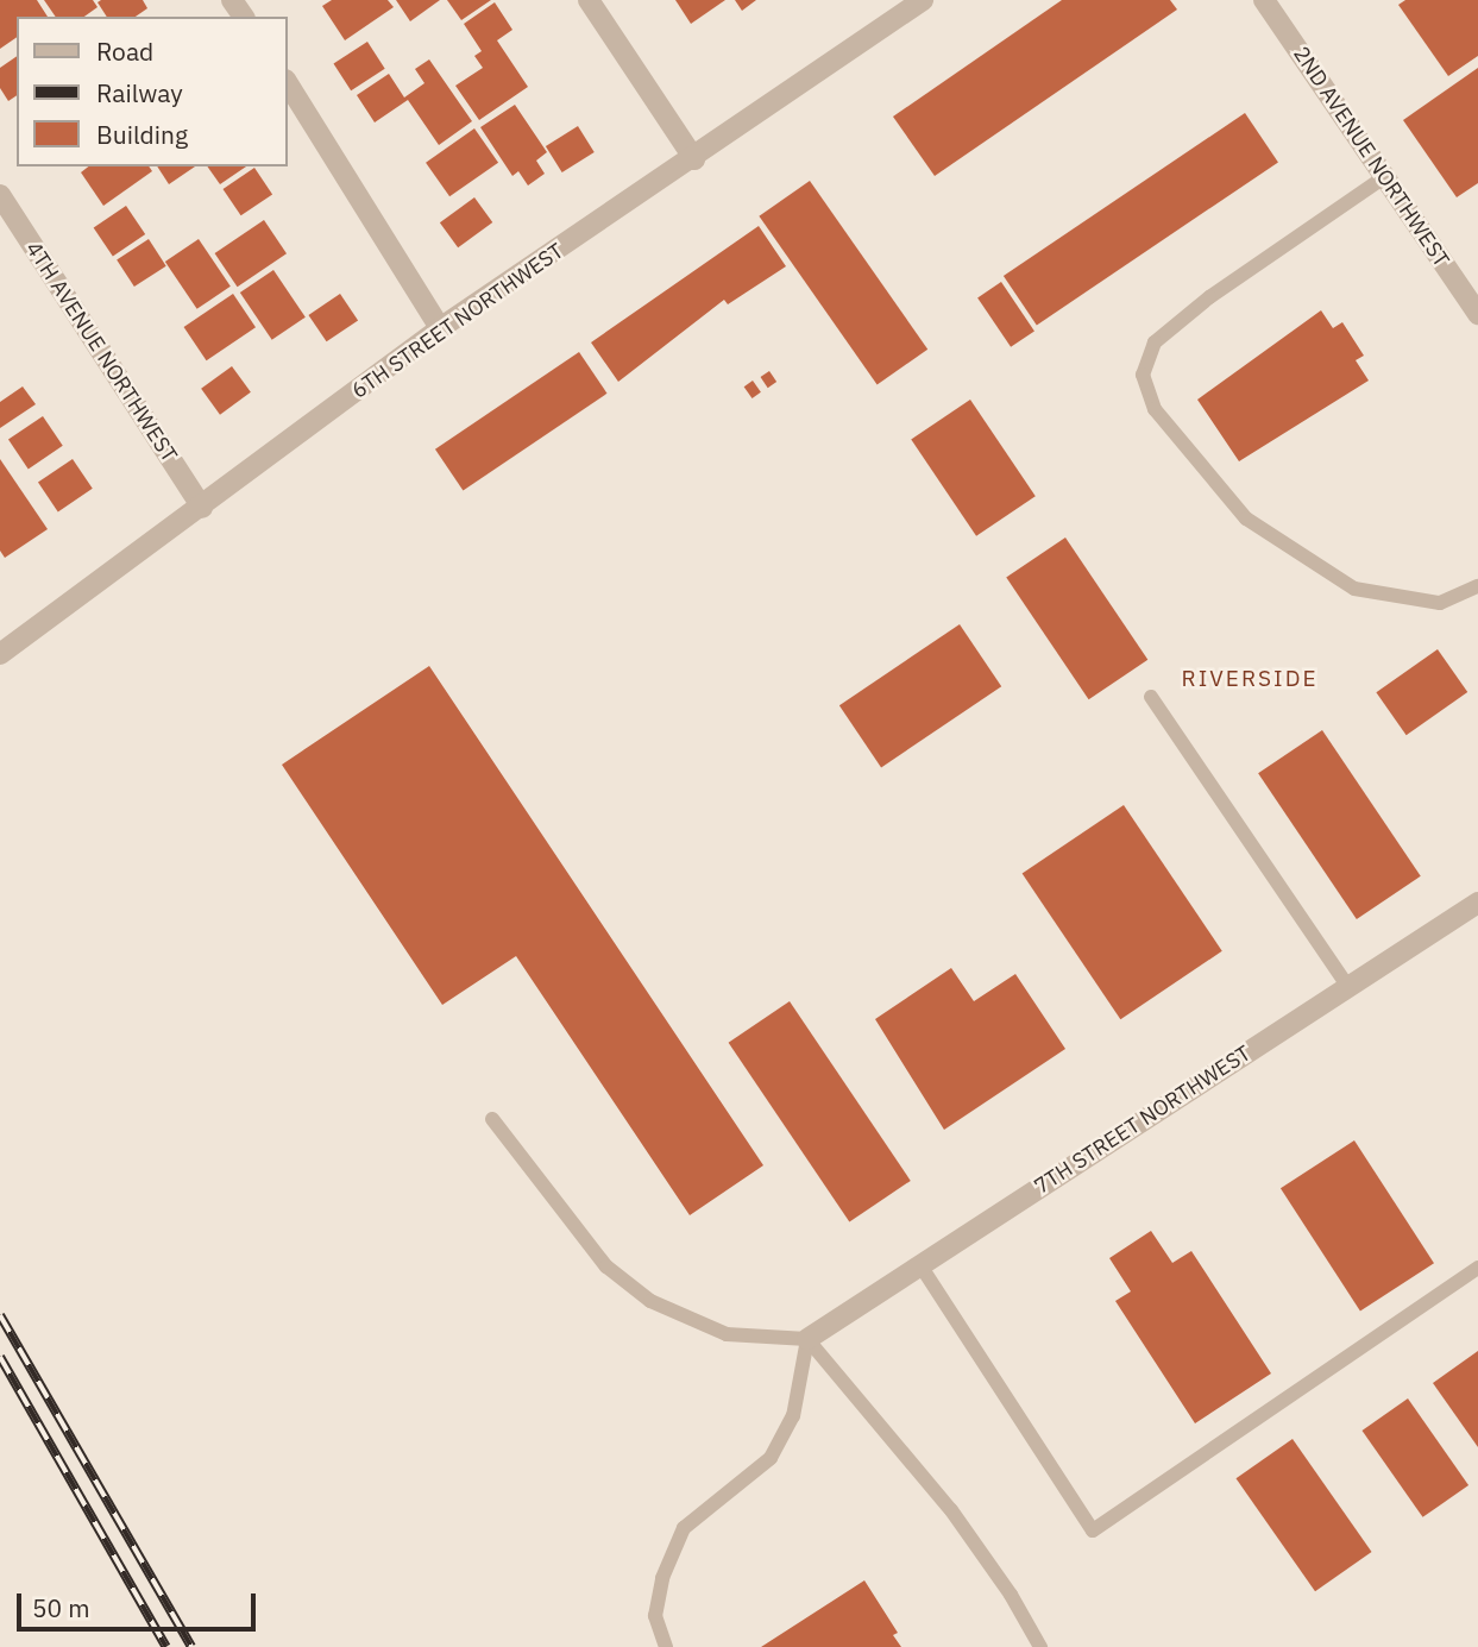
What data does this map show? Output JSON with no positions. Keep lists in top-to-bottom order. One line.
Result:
{"streets":{"street":["2ND AVENUE NORTHWEST","6TH STREET NORTHWEST","4TH AVENUE NORTHWEST","7TH STREET NORTHWEST"]},"crossings":[["6TH STREET NORTHWEST","4TH AVENUE NORTHWEST"]],"districts":["RIVERSIDE"],"legend":["Road","Railway","Building"],"scale_bar":"50 m"}
